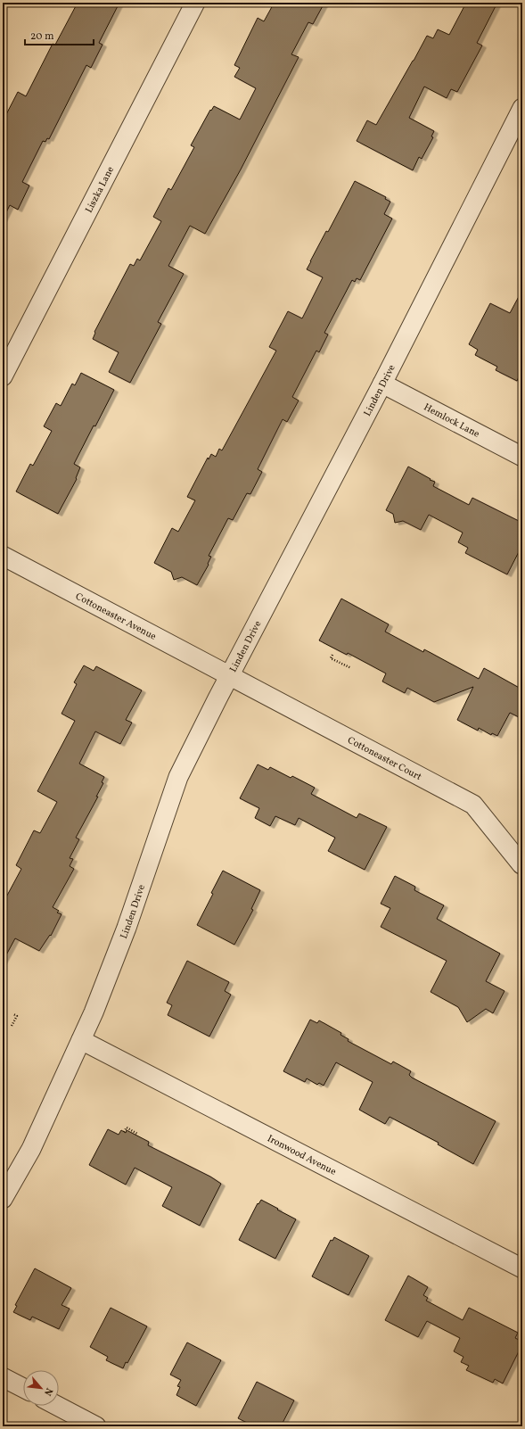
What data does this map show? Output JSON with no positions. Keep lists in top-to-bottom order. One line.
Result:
{"streets":{"street":["Liszka Lane","Linden Drive","Hemlock Lane","Cottoneaster Avenue","Cottoneaster Court","Ironwood Avenue"]},"crossings":[["Linden Drive","Hemlock Lane"],["Linden Drive","Cottoneaster Avenue"],["Linden Drive","Cottoneaster Court"],["Linden Drive","Ironwood Avenue"],["Cottoneaster Avenue","Cottoneaster Court"]],"scale_bar":"20 m","north":"bottom right"}
